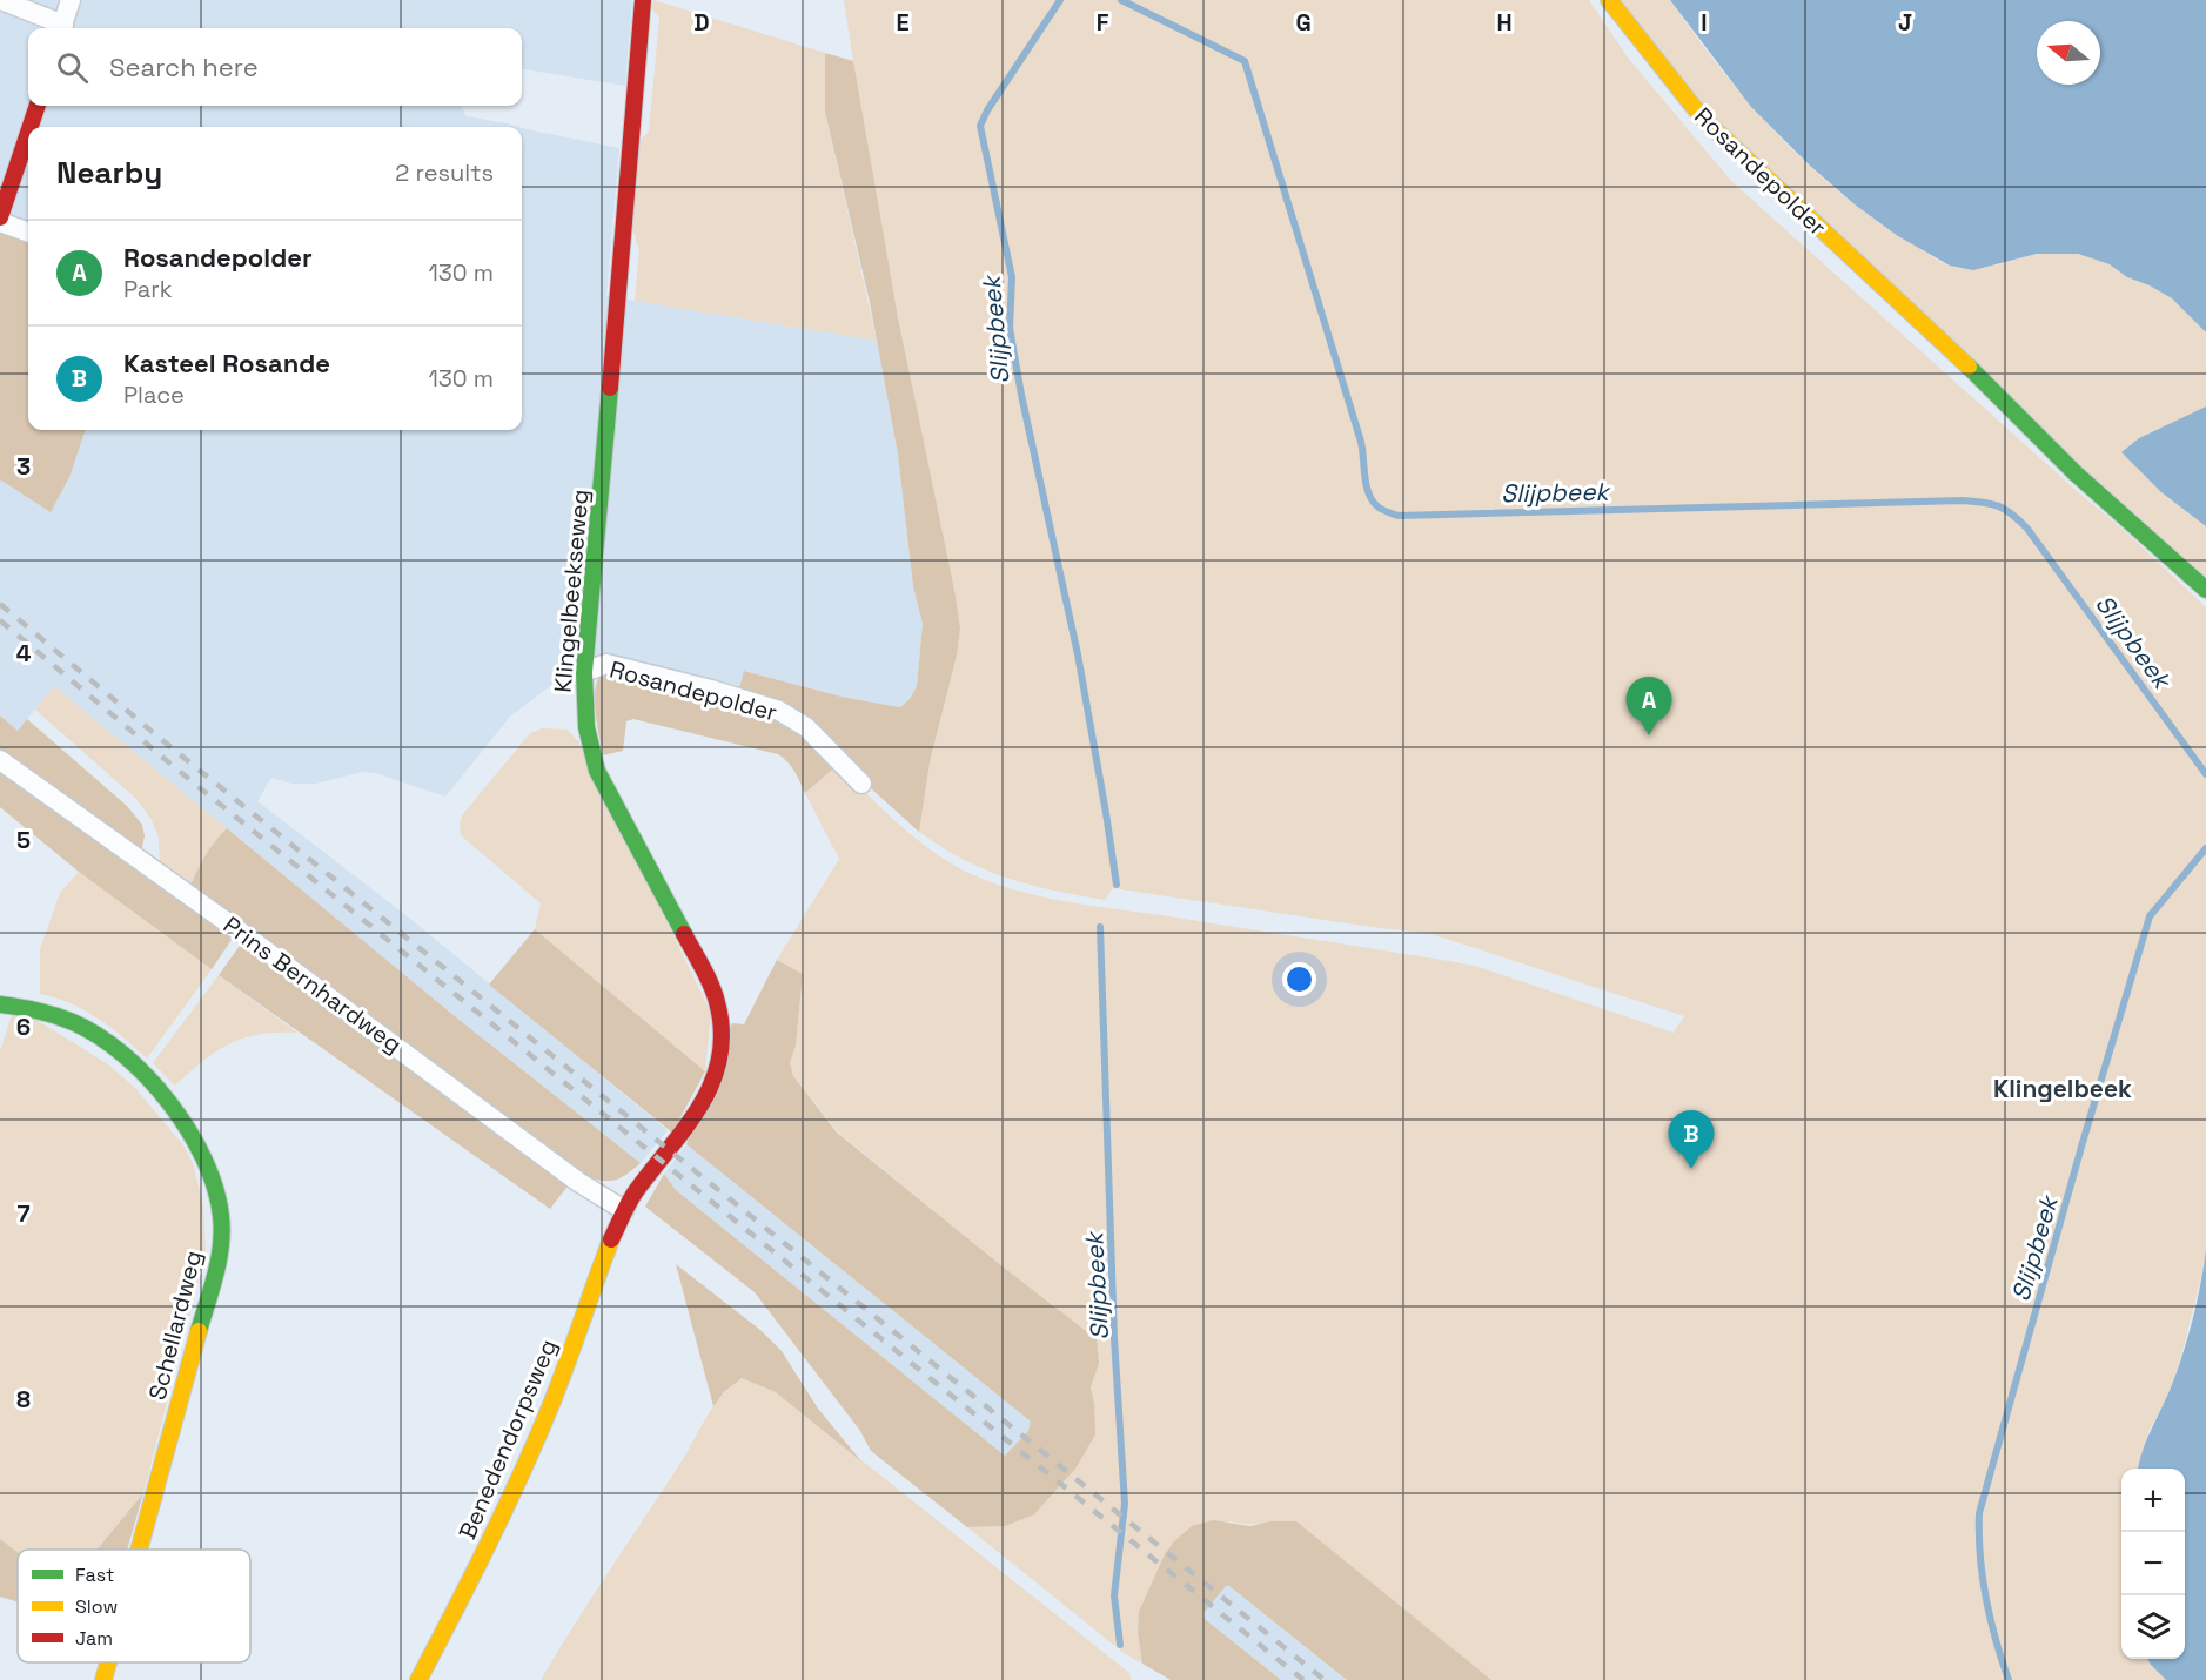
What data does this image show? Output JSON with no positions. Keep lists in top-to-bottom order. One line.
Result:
{"streets":{"street":["Rosandepolder","Klingelbeekseweg","Prins Bernhardweg","Schellardweg","Benedendorpsweg"]},"crossings":[["Rosandepolder","Klingelbeekseweg"],["Klingelbeekseweg","Prins Bernhardweg"],["Klingelbeekseweg","Benedendorpsweg"],["Prins Bernhardweg","Benedendorpsweg"]],"districts":["Klingelbeek"],"water":["Slijpbeek"],"legend":["Fast","Slow","Jam"],"north":"left","page":{"search":"Search here","heading":["Nearby","2 results"],"list":[{"mark":"A","name":"Rosandepolder","note":"Park","value":"130 m"},{"mark":"B","name":"Kasteel Rosande","note":"Place","value":"130 m"}],"pins":["A","B"],"map_buttons":["+","−"]},"grid":{"columns":["D","E","F","G","H","I","J"],"rows":["3","4","5","6","7","8"]}}
